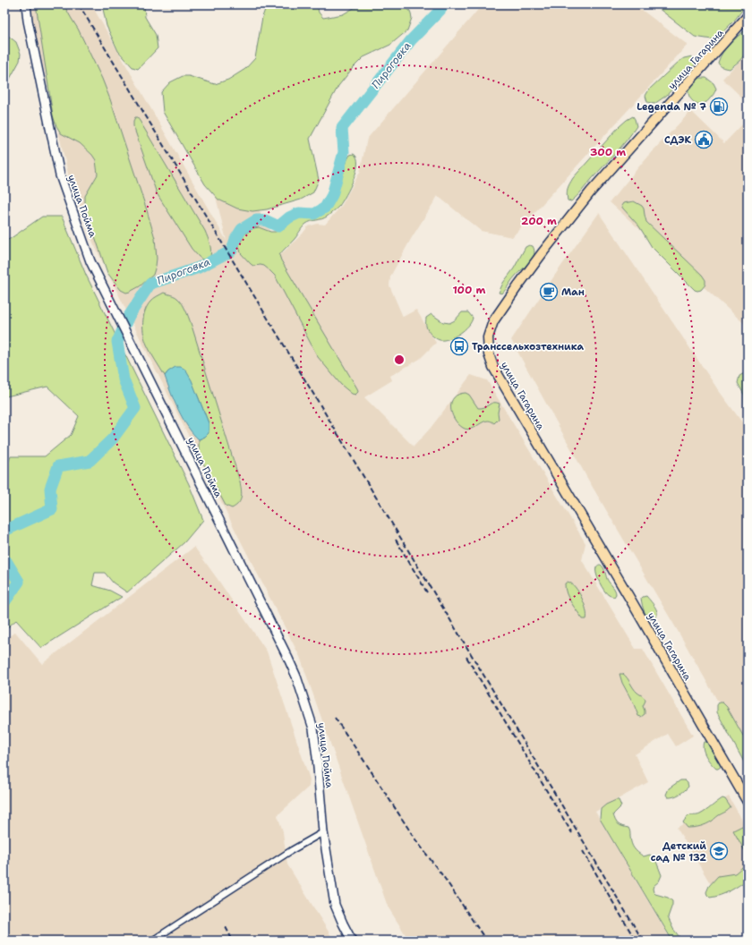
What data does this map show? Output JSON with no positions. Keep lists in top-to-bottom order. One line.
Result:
{"streets":{"main road":["улица Гагарина","улица Пойма"]},"water":["Пироговка"],"places":{"fuel station":["Legenda № 7"],"public building":["СДЭК"],"cafe":["Ман"],"bus stop":["Транссельхозтехника"],"school or university":["Детский сад № 132"]},"rings":["300 m","200 m","100 m"]}
